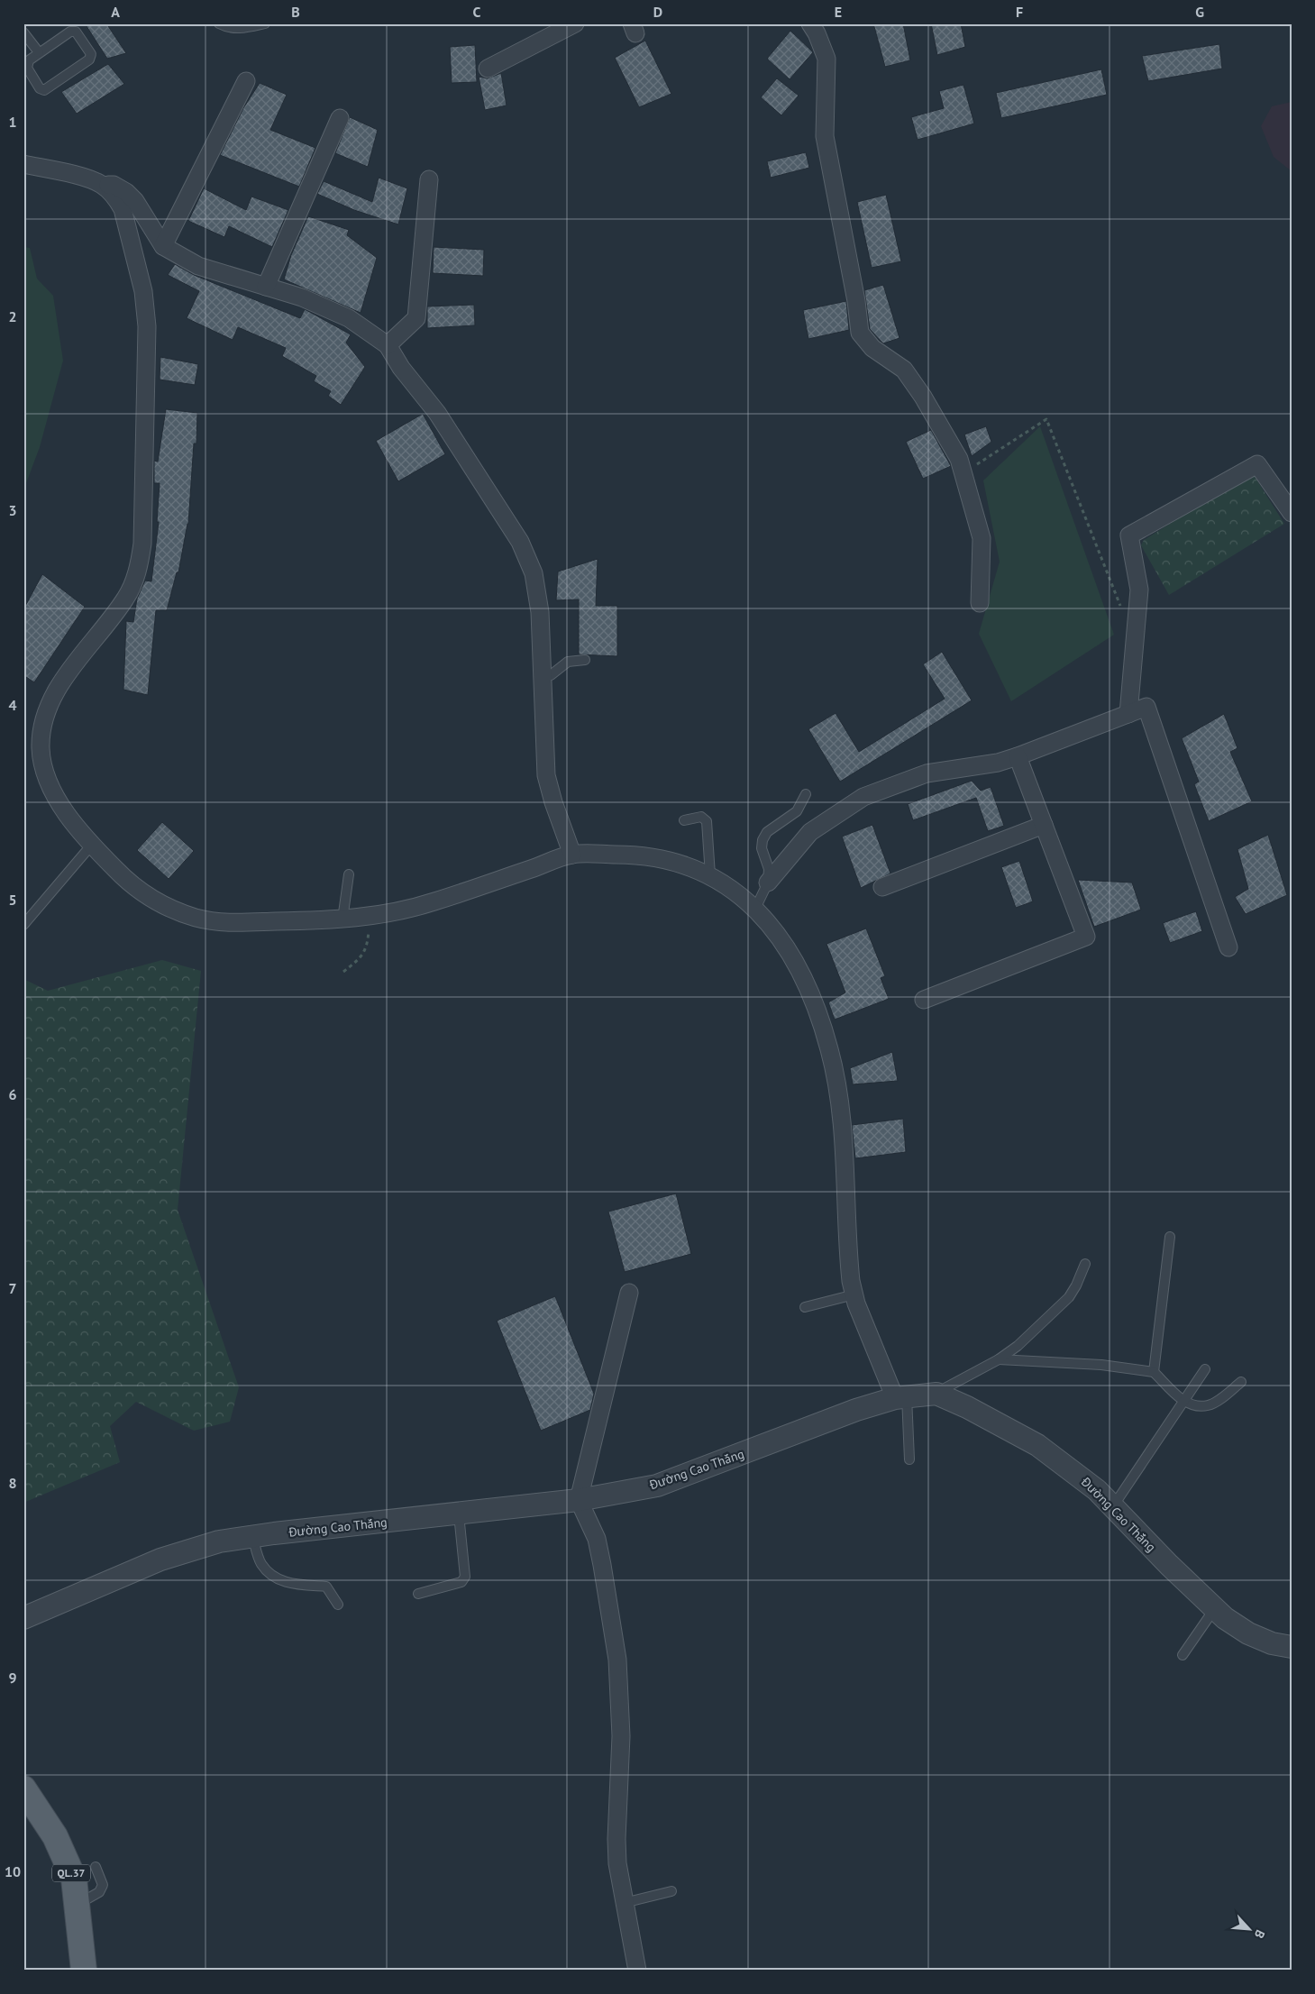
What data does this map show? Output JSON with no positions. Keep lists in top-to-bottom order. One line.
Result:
{"streets":{"main road":["QL.37"],"street":["Đường Cao Thắng"]},"north":"bottom right","grid":{"columns":["A","B","C","D","E","F","G"],"rows":["1","2","3","4","5","6","7","8","9","10"]}}
